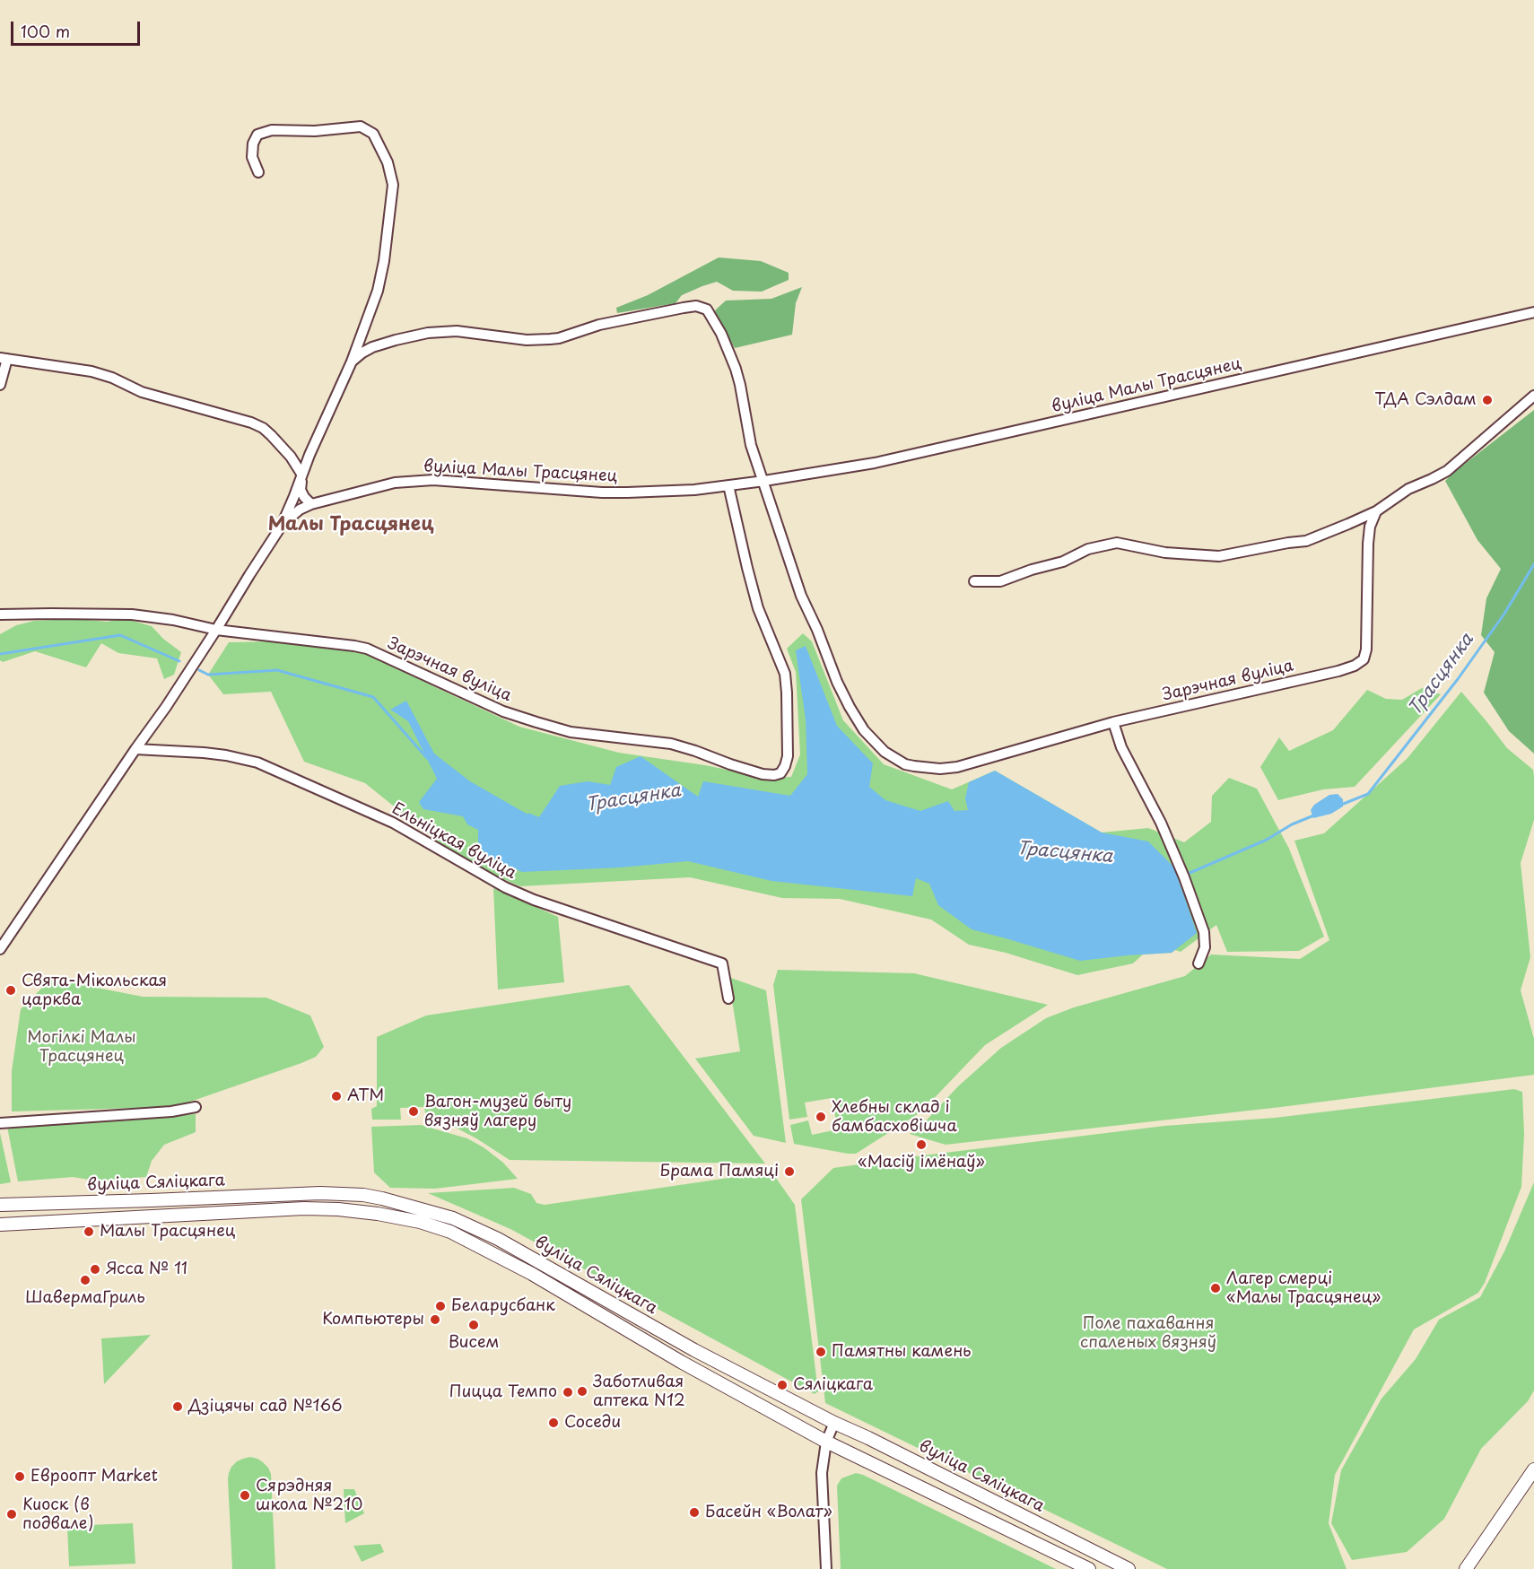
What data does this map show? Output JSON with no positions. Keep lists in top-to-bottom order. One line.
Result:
{"streets":{"main road":["вуліца Сяліцкага"],"street":["вуліца Малы Трасцянец","Зарэчная вуліца","Ельніцкая вуліца"]},"crossings":[["вуліца Малы Трасцянец","Зарэчная вуліца"]],"districts":["Малы Трасцянец"],"water":["Трасцянка"],"parks":["Могілкі Малы Трасцянец","Поле пахавання спаленых вязняў"],"places":["ТДА Сэлдам","Свята-Мікольская царква","АТМ","Вагон-музей быту вязняў лагеру","Хлебны склад і бамбасховішча","«Масіў імёнаў»","Брама Памяці","Малы Трасцянец","Ясса № 11","ШавермаГриль","Лагер смерці «Малы Трасцянец»","Беларусбанк","Компьютеры","Висем","Памятны камень","Сяліцкага","Заботливая аптека N12","Пицца Темпо","Дзіцячы сад №166","Соседи","Евроопт Market","Сярэдняя школа №210","Басейн «Волат»","Киоск (в подвале)"],"scale_bar":"100 m"}
